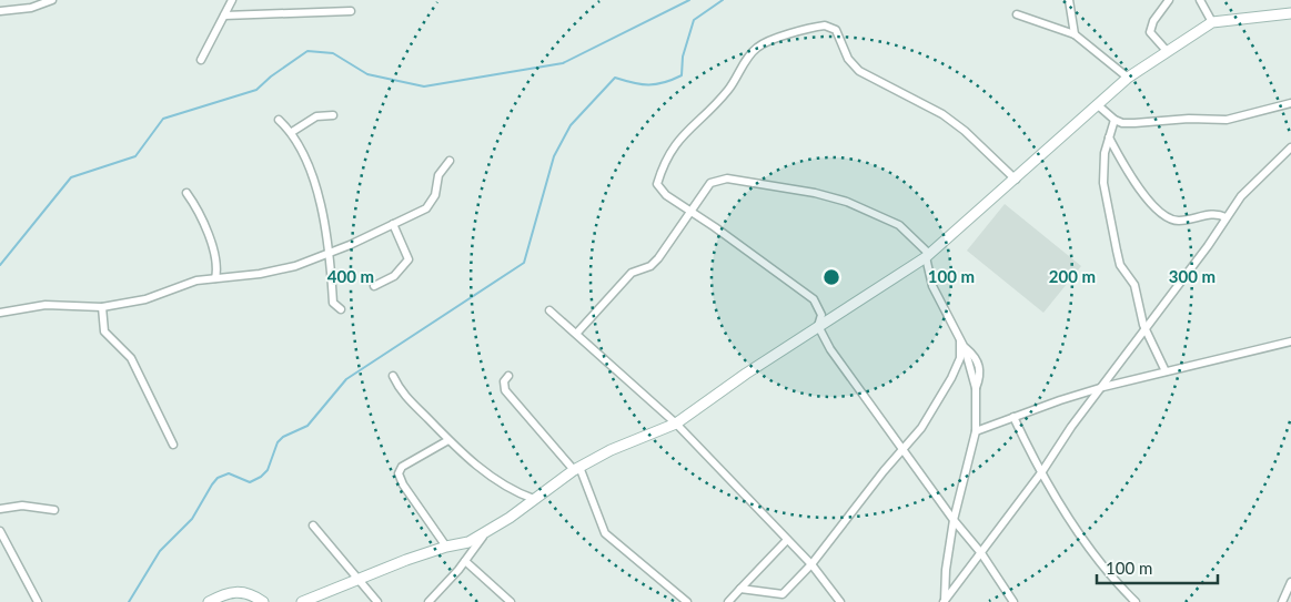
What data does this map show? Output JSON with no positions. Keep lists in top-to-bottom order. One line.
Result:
{"scale_bar":"100 m","rings":["100 m","200 m","300 m","400 m"]}
